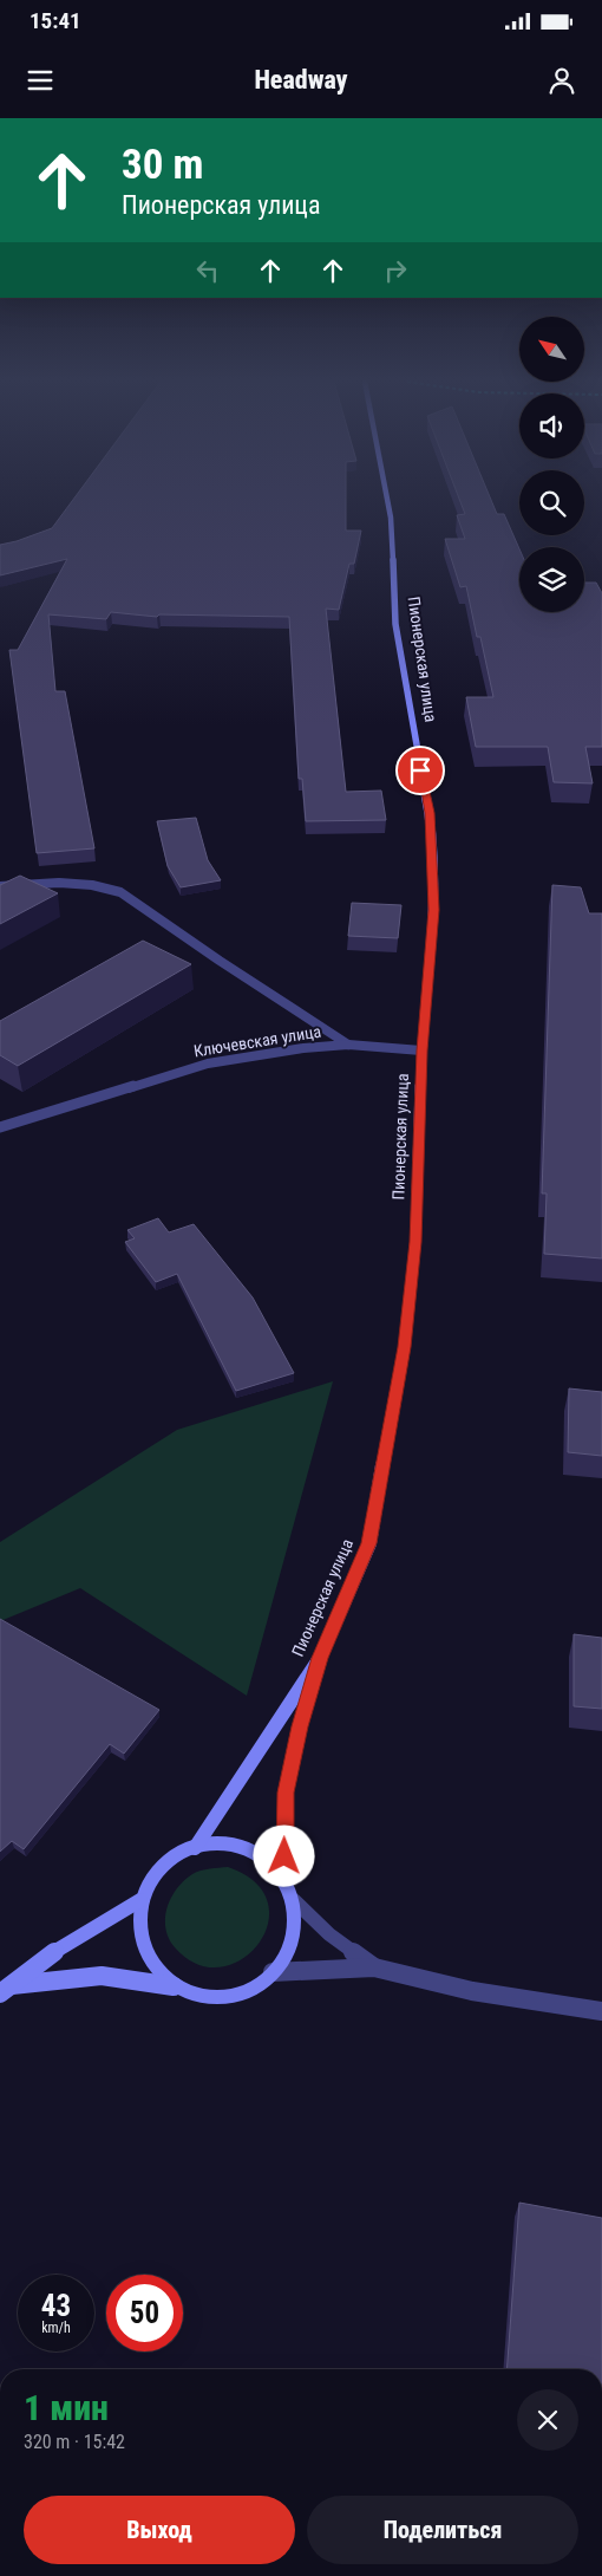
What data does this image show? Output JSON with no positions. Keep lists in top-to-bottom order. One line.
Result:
{"streets":{"main road":["Пионерская улица"],"street":["Ключевская улица"]},"crossings":[["Пионерская улица","Ключевская улица"]],"north":"top left","page":{"status":"15:41","header":"Headway","turn":["30 m","Пионерская улица"],"speed":"43 km/h","limit":"50","heading":["1 мин","320 m · 15:42"],"buttons":["Выход","Поделиться"]}}
